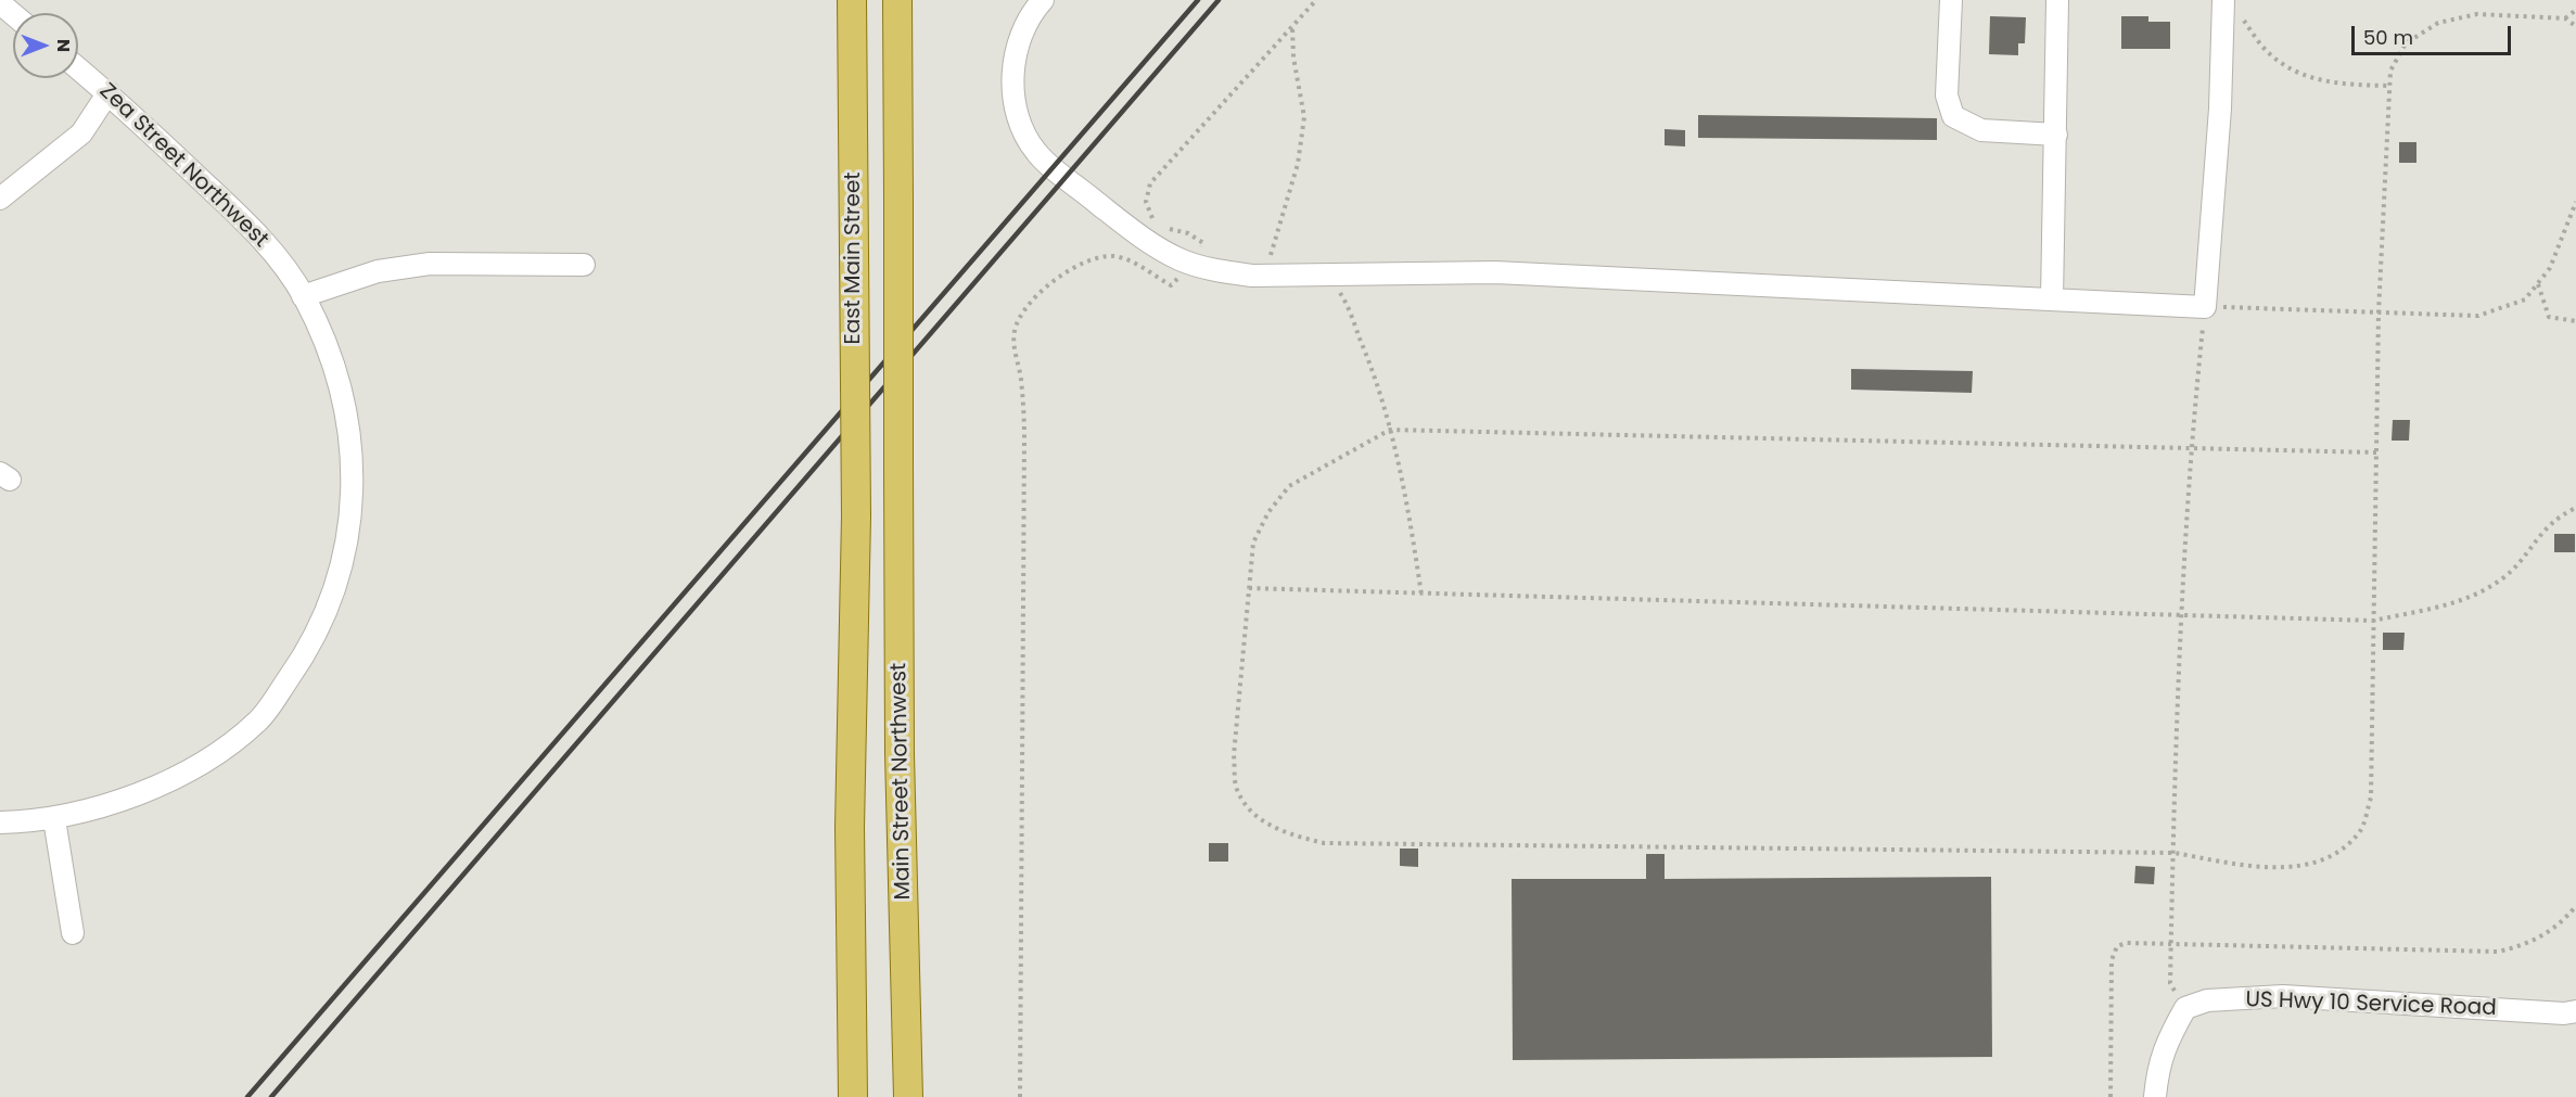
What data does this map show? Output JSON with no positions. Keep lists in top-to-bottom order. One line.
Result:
{"streets":{"main road":["East Main Street","Main Street Northwest"],"street":["Zea Street Northwest","US Hwy 10 Service Road"]},"crossings":[["East Main Street","Main Street Northwest"]],"scale_bar":"50 m","north":"right"}
